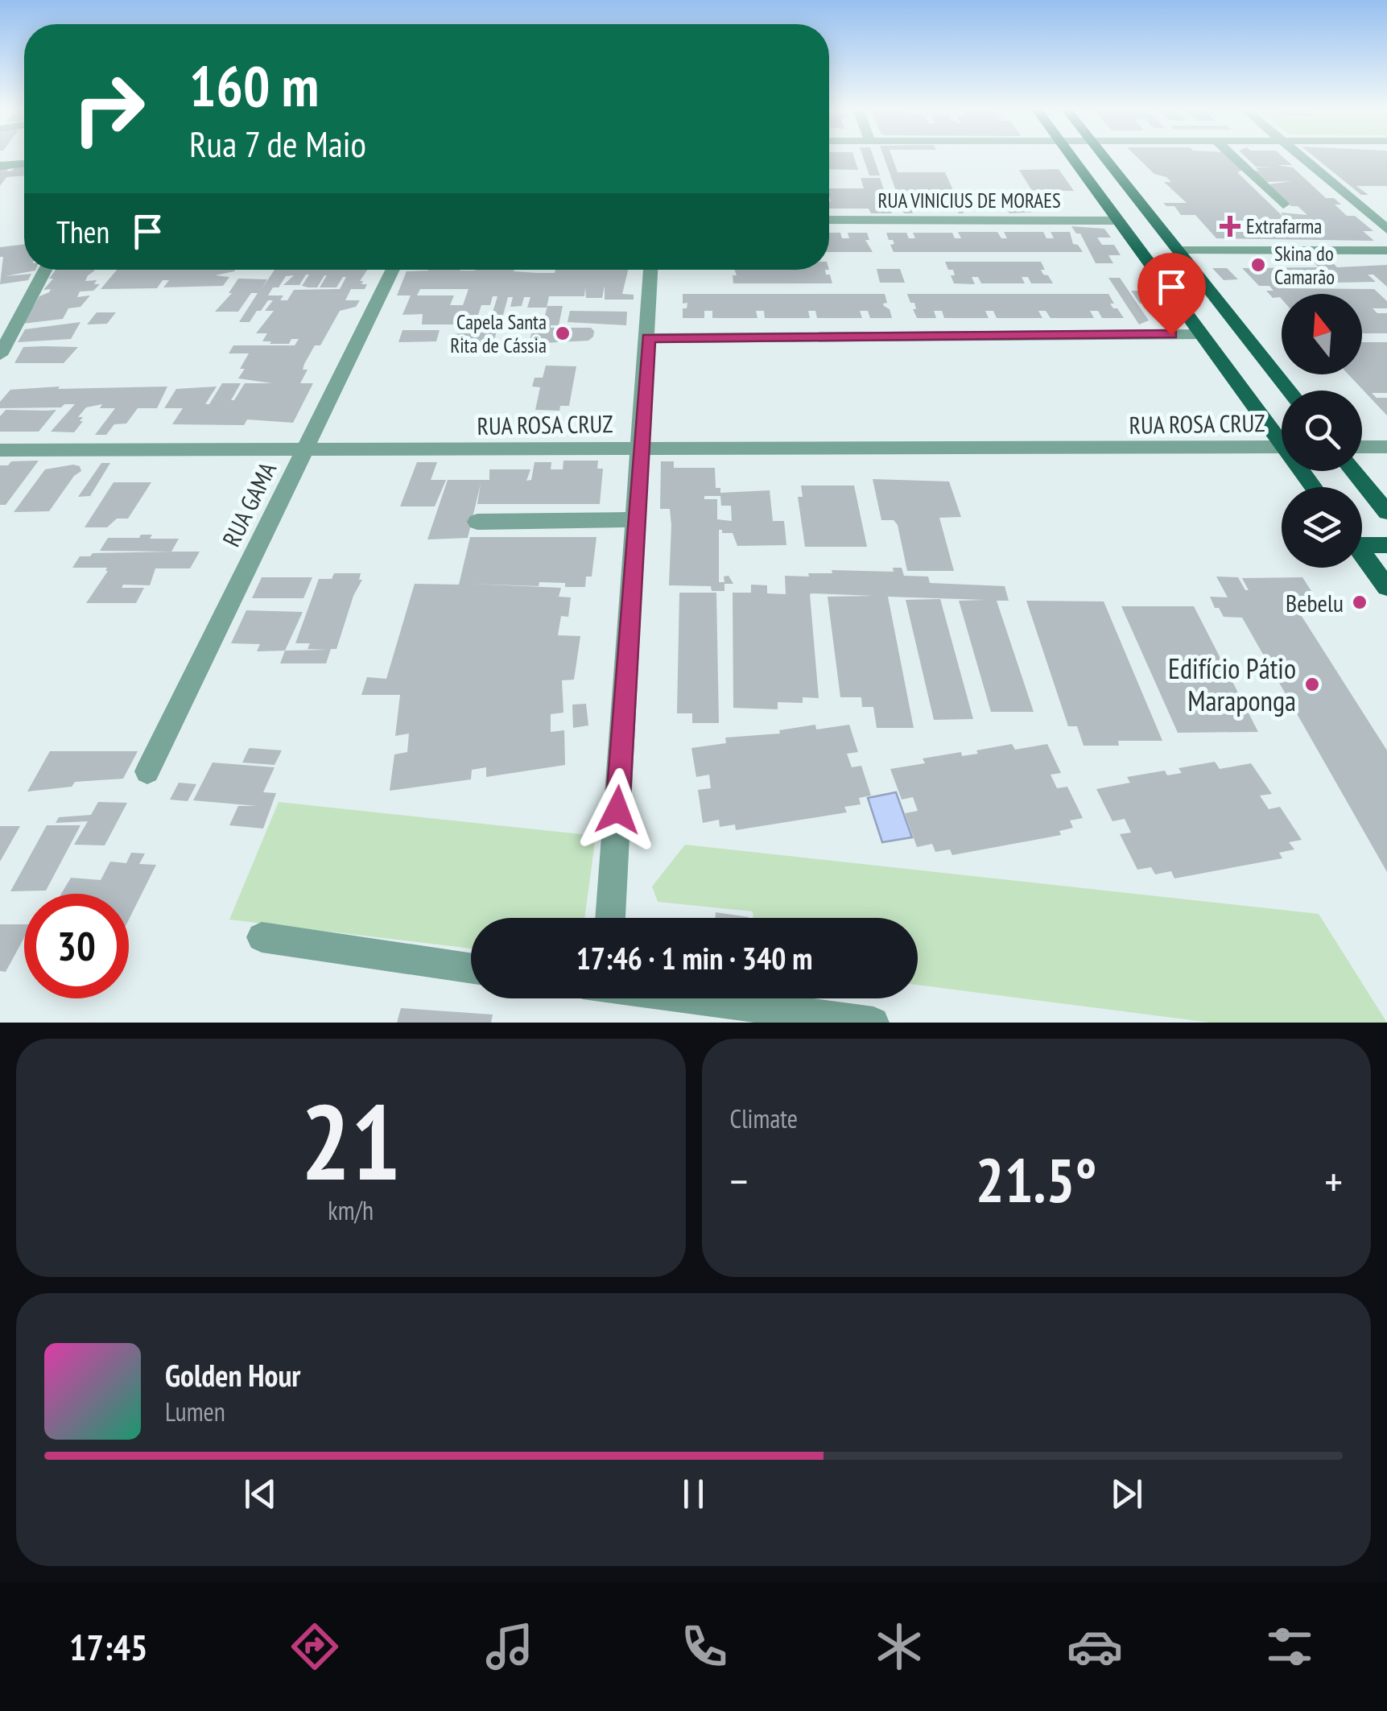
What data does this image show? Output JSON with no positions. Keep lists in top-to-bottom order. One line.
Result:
{"streets":{"street":["RUA VINICIUS DE MORAES","RUA ROSA CRUZ","RUA GAMA"]},"crossings":[["RUA ROSA CRUZ","RUA GAMA"]],"places":{"health":["Extrafarma"],"other":["Skina do Camarão","Capela Santa Rita de Cássia","Bebelu","Edifício Pátio Maraponga"]},"north":"top","page":{"turn":["160 m","Rua 7 de Maio"],"then":"Then","limit":"30","trip":"17:46 · 1 min · 340 m","tile":[["21","km/h"],"Climate"],"heat":["−","21.5°","+"],"song":["Golden Hour","Lumen"],"tabs":"17:45"}}
